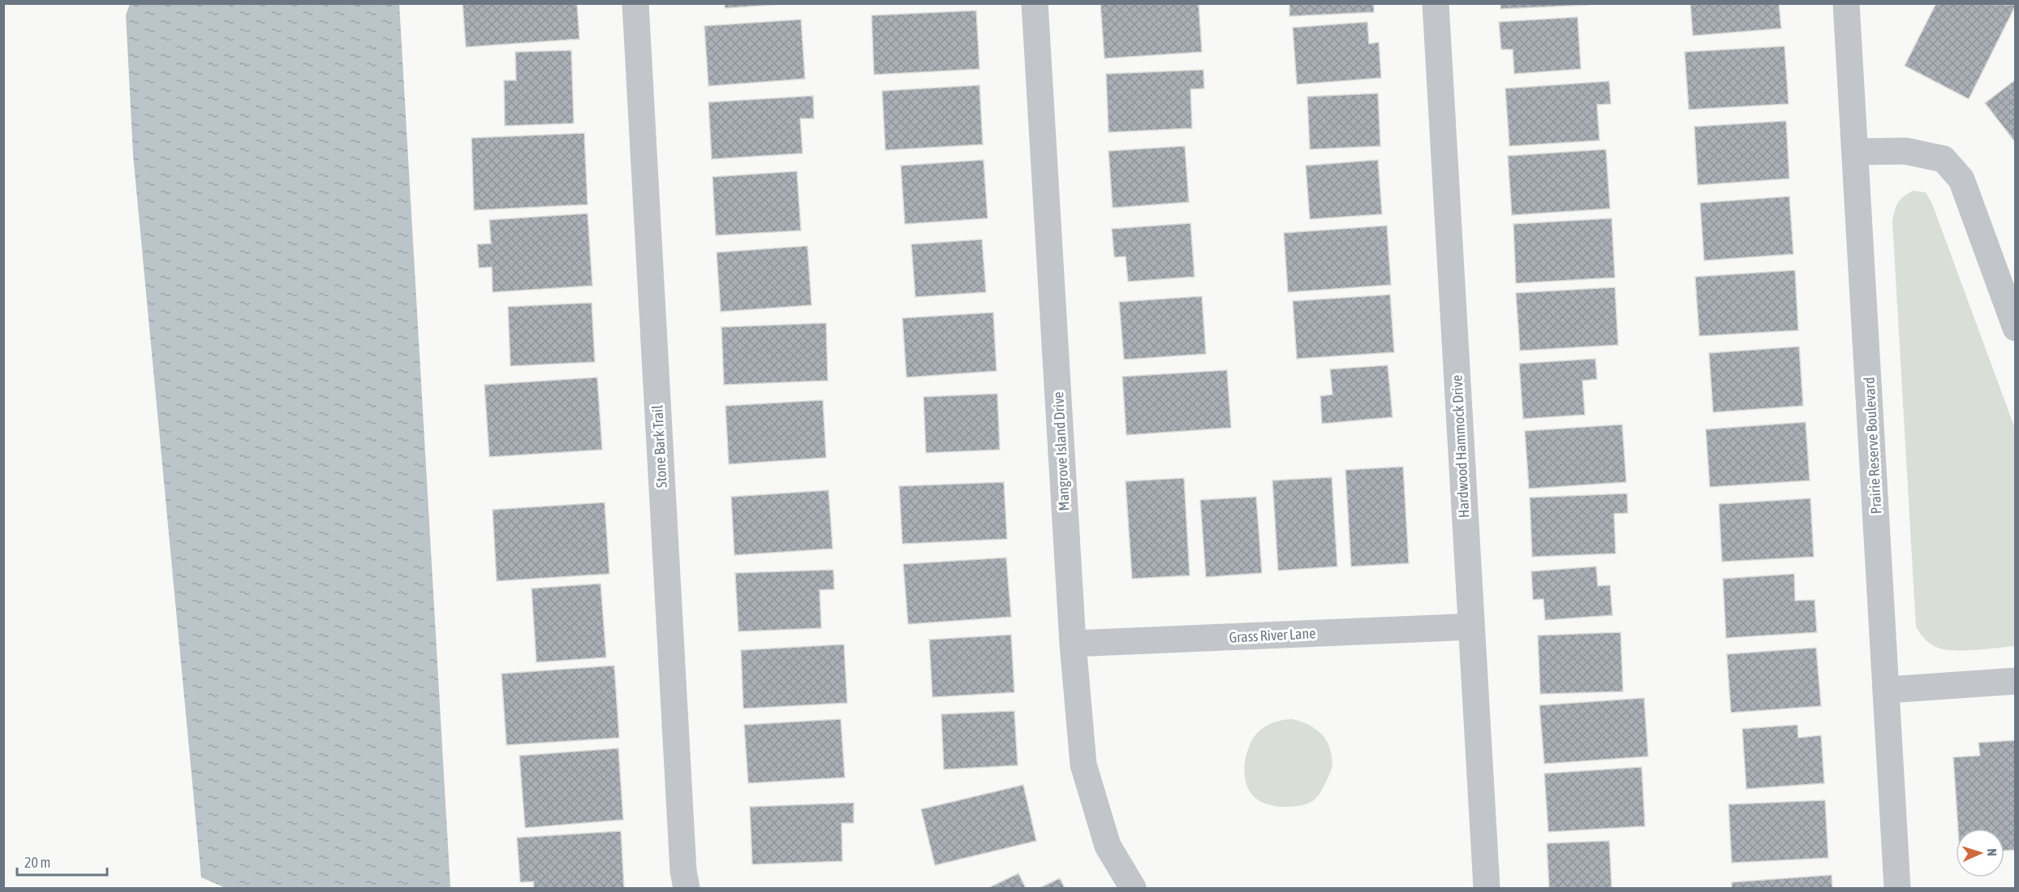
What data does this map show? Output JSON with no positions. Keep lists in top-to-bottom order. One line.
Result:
{"streets":{"street":["Prairie Reserve Boulevard","Stone Bark Trail","Hardwood Hammock Drive","Mangrove Island Drive","Grass River Lane"]},"crossings":[["Hardwood Hammock Drive","Grass River Lane"],["Mangrove Island Drive","Grass River Lane"]],"scale_bar":"20 m","north":"right"}
